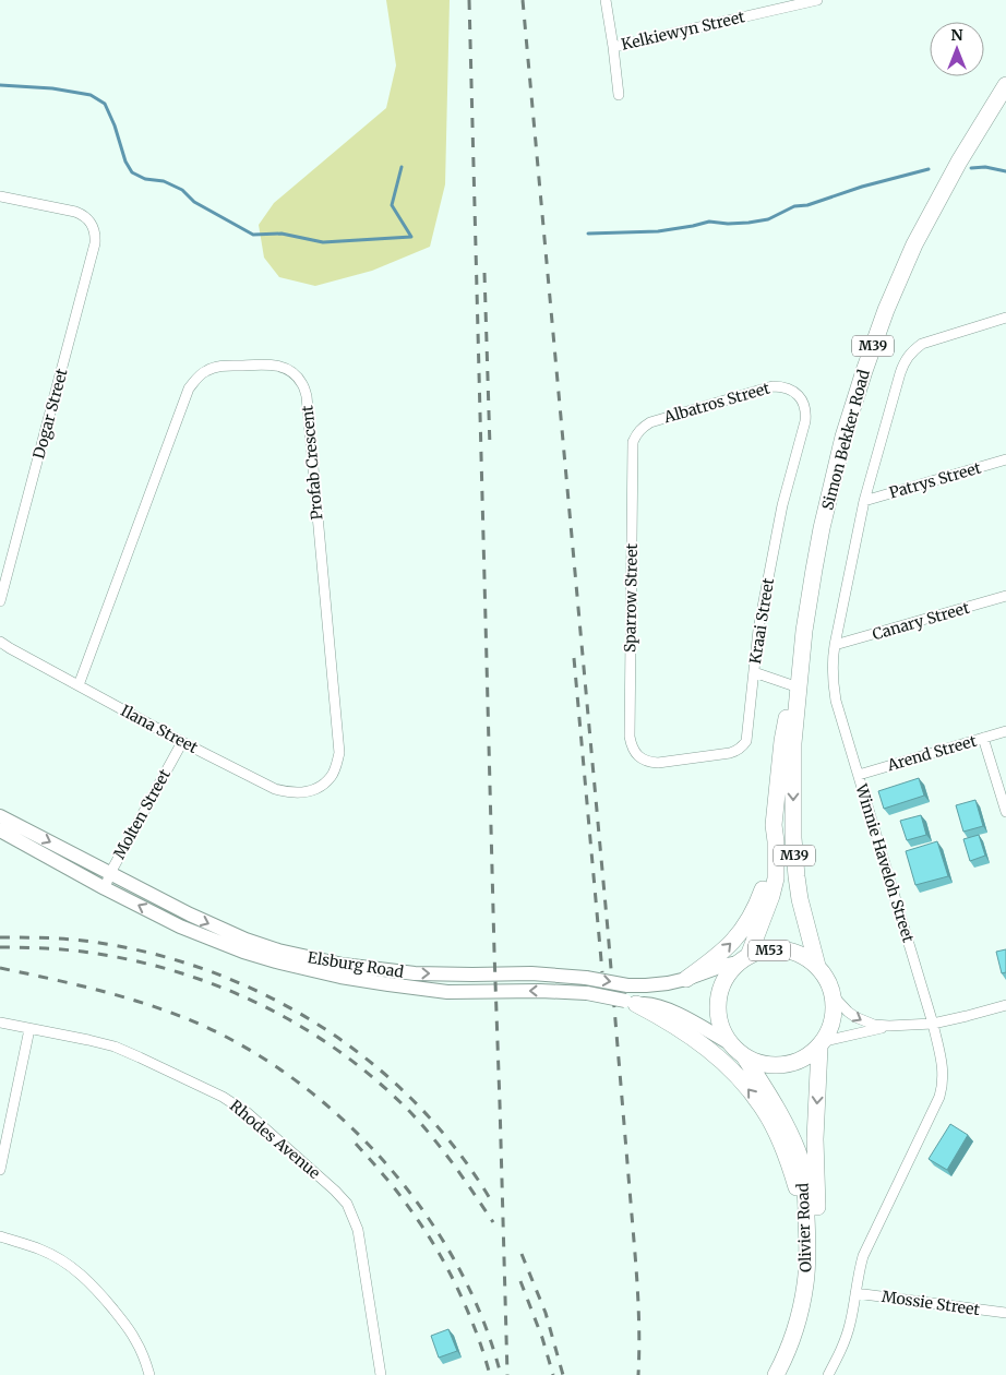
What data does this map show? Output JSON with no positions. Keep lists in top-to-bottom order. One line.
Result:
{"streets":{"main road":["M39","Simon Bekker Road","M53","Elsburg Road","Olivier Road"],"street":["Kelkiewyn Street","Albatros Street","Dogar Street","Profab Crescent","Patrys Street","Sparrow Street","Kraai Street","Canary Street","Ilana Street","Arend Street","Molten Street","Winnie Haveloh Street","Rhodes Avenue","Mossie Street"]},"crossings":[["Albatros Street","Sparrow Street"],["Albatros Street","Kraai Street"],["Simon Bekker Road","M53"],["Simon Bekker Road","Elsburg Road"],["Simon Bekker Road","Olivier Road"],["Profab Crescent","Ilana Street"],["Patrys Street","Winnie Haveloh Street"],["Sparrow Street","Kraai Street"],["Canary Street","Winnie Haveloh Street"],["Ilana Street","Molten Street"],["Arend Street","Winnie Haveloh Street"],["Molten Street","Elsburg Road"],["Winnie Haveloh Street","Mossie Street"],["M53","Elsburg Road"],["M53","Olivier Road"],["Elsburg Road","Olivier Road"]],"north":"top"}
